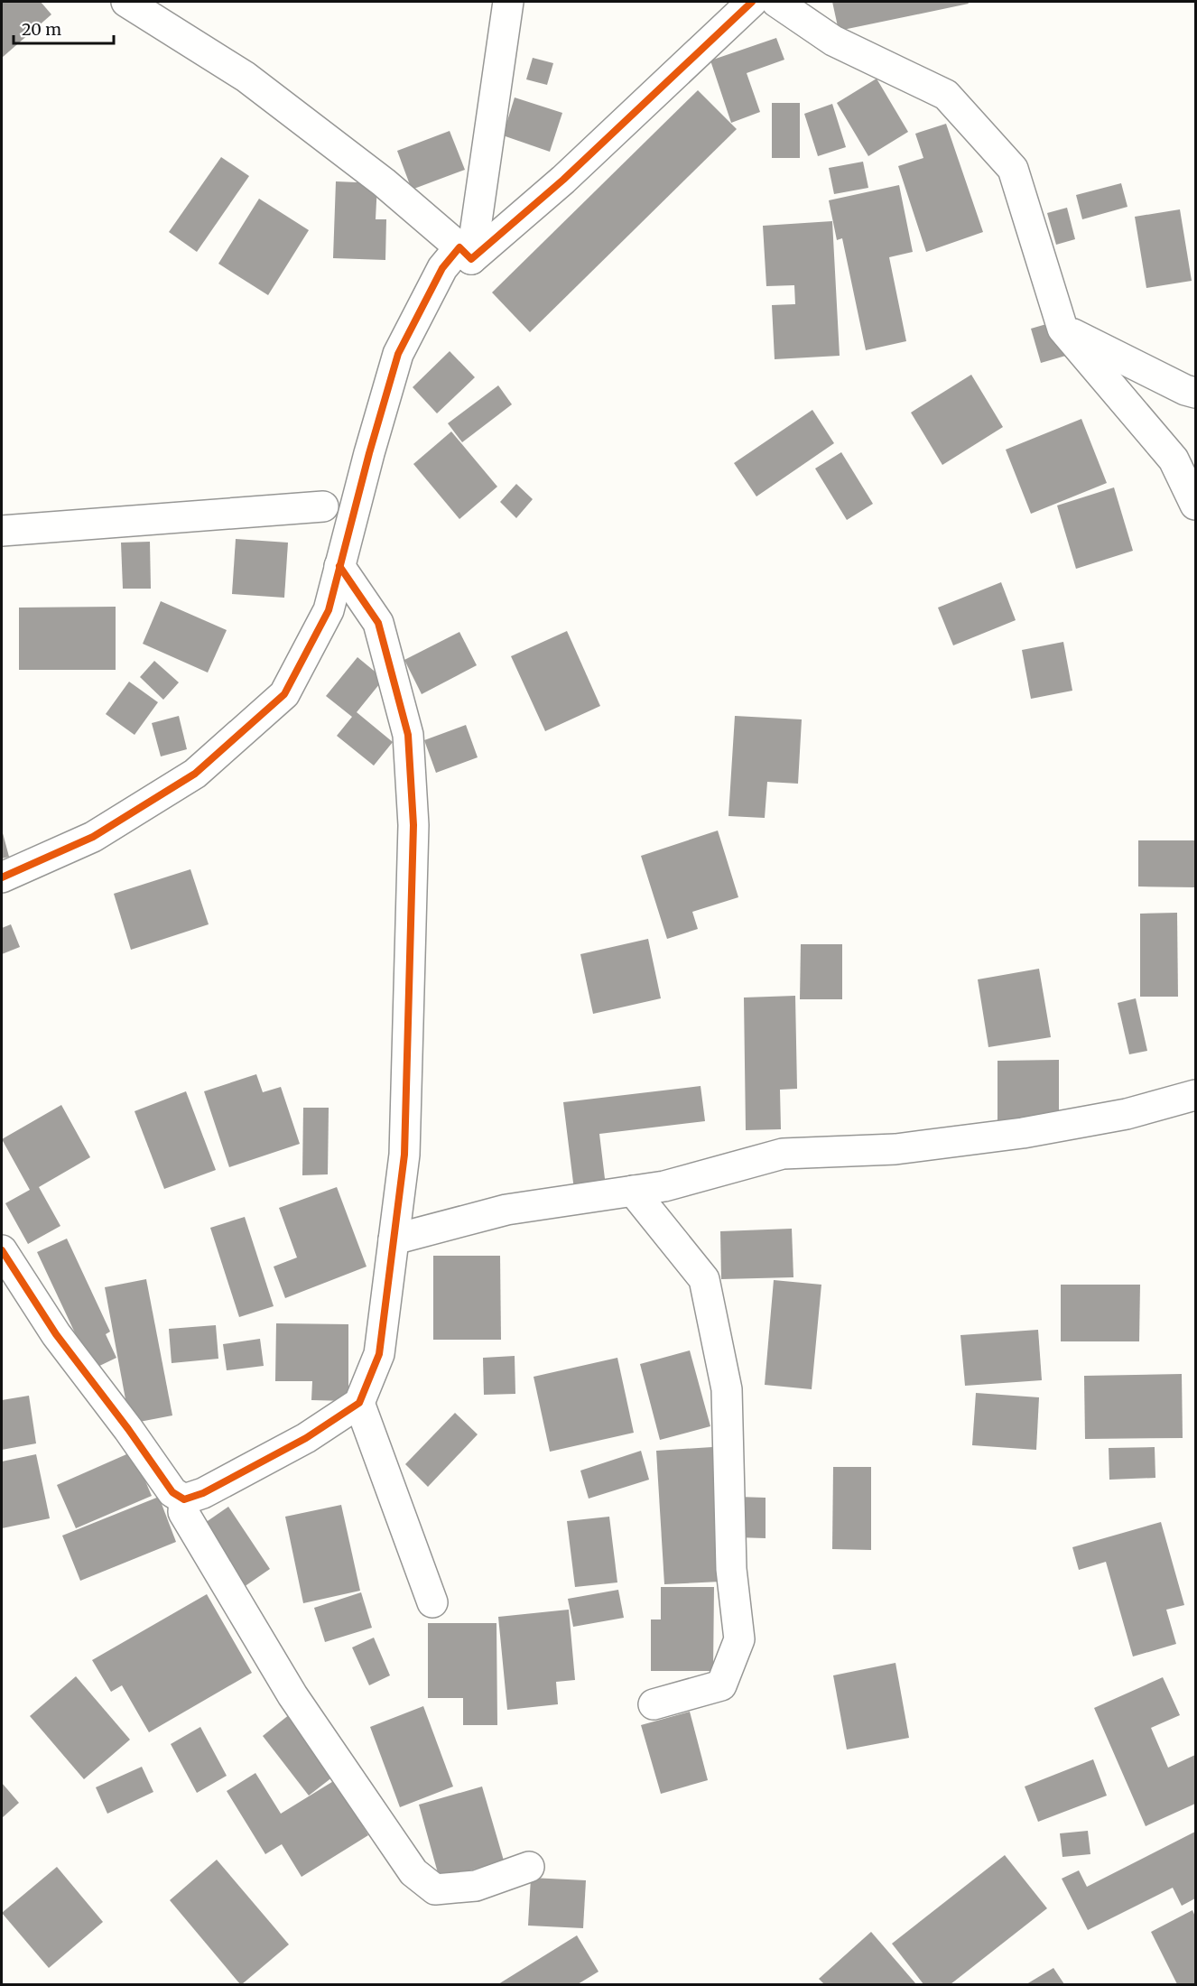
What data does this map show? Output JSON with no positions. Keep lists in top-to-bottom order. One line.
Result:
{"scale_bar":"20 m"}
